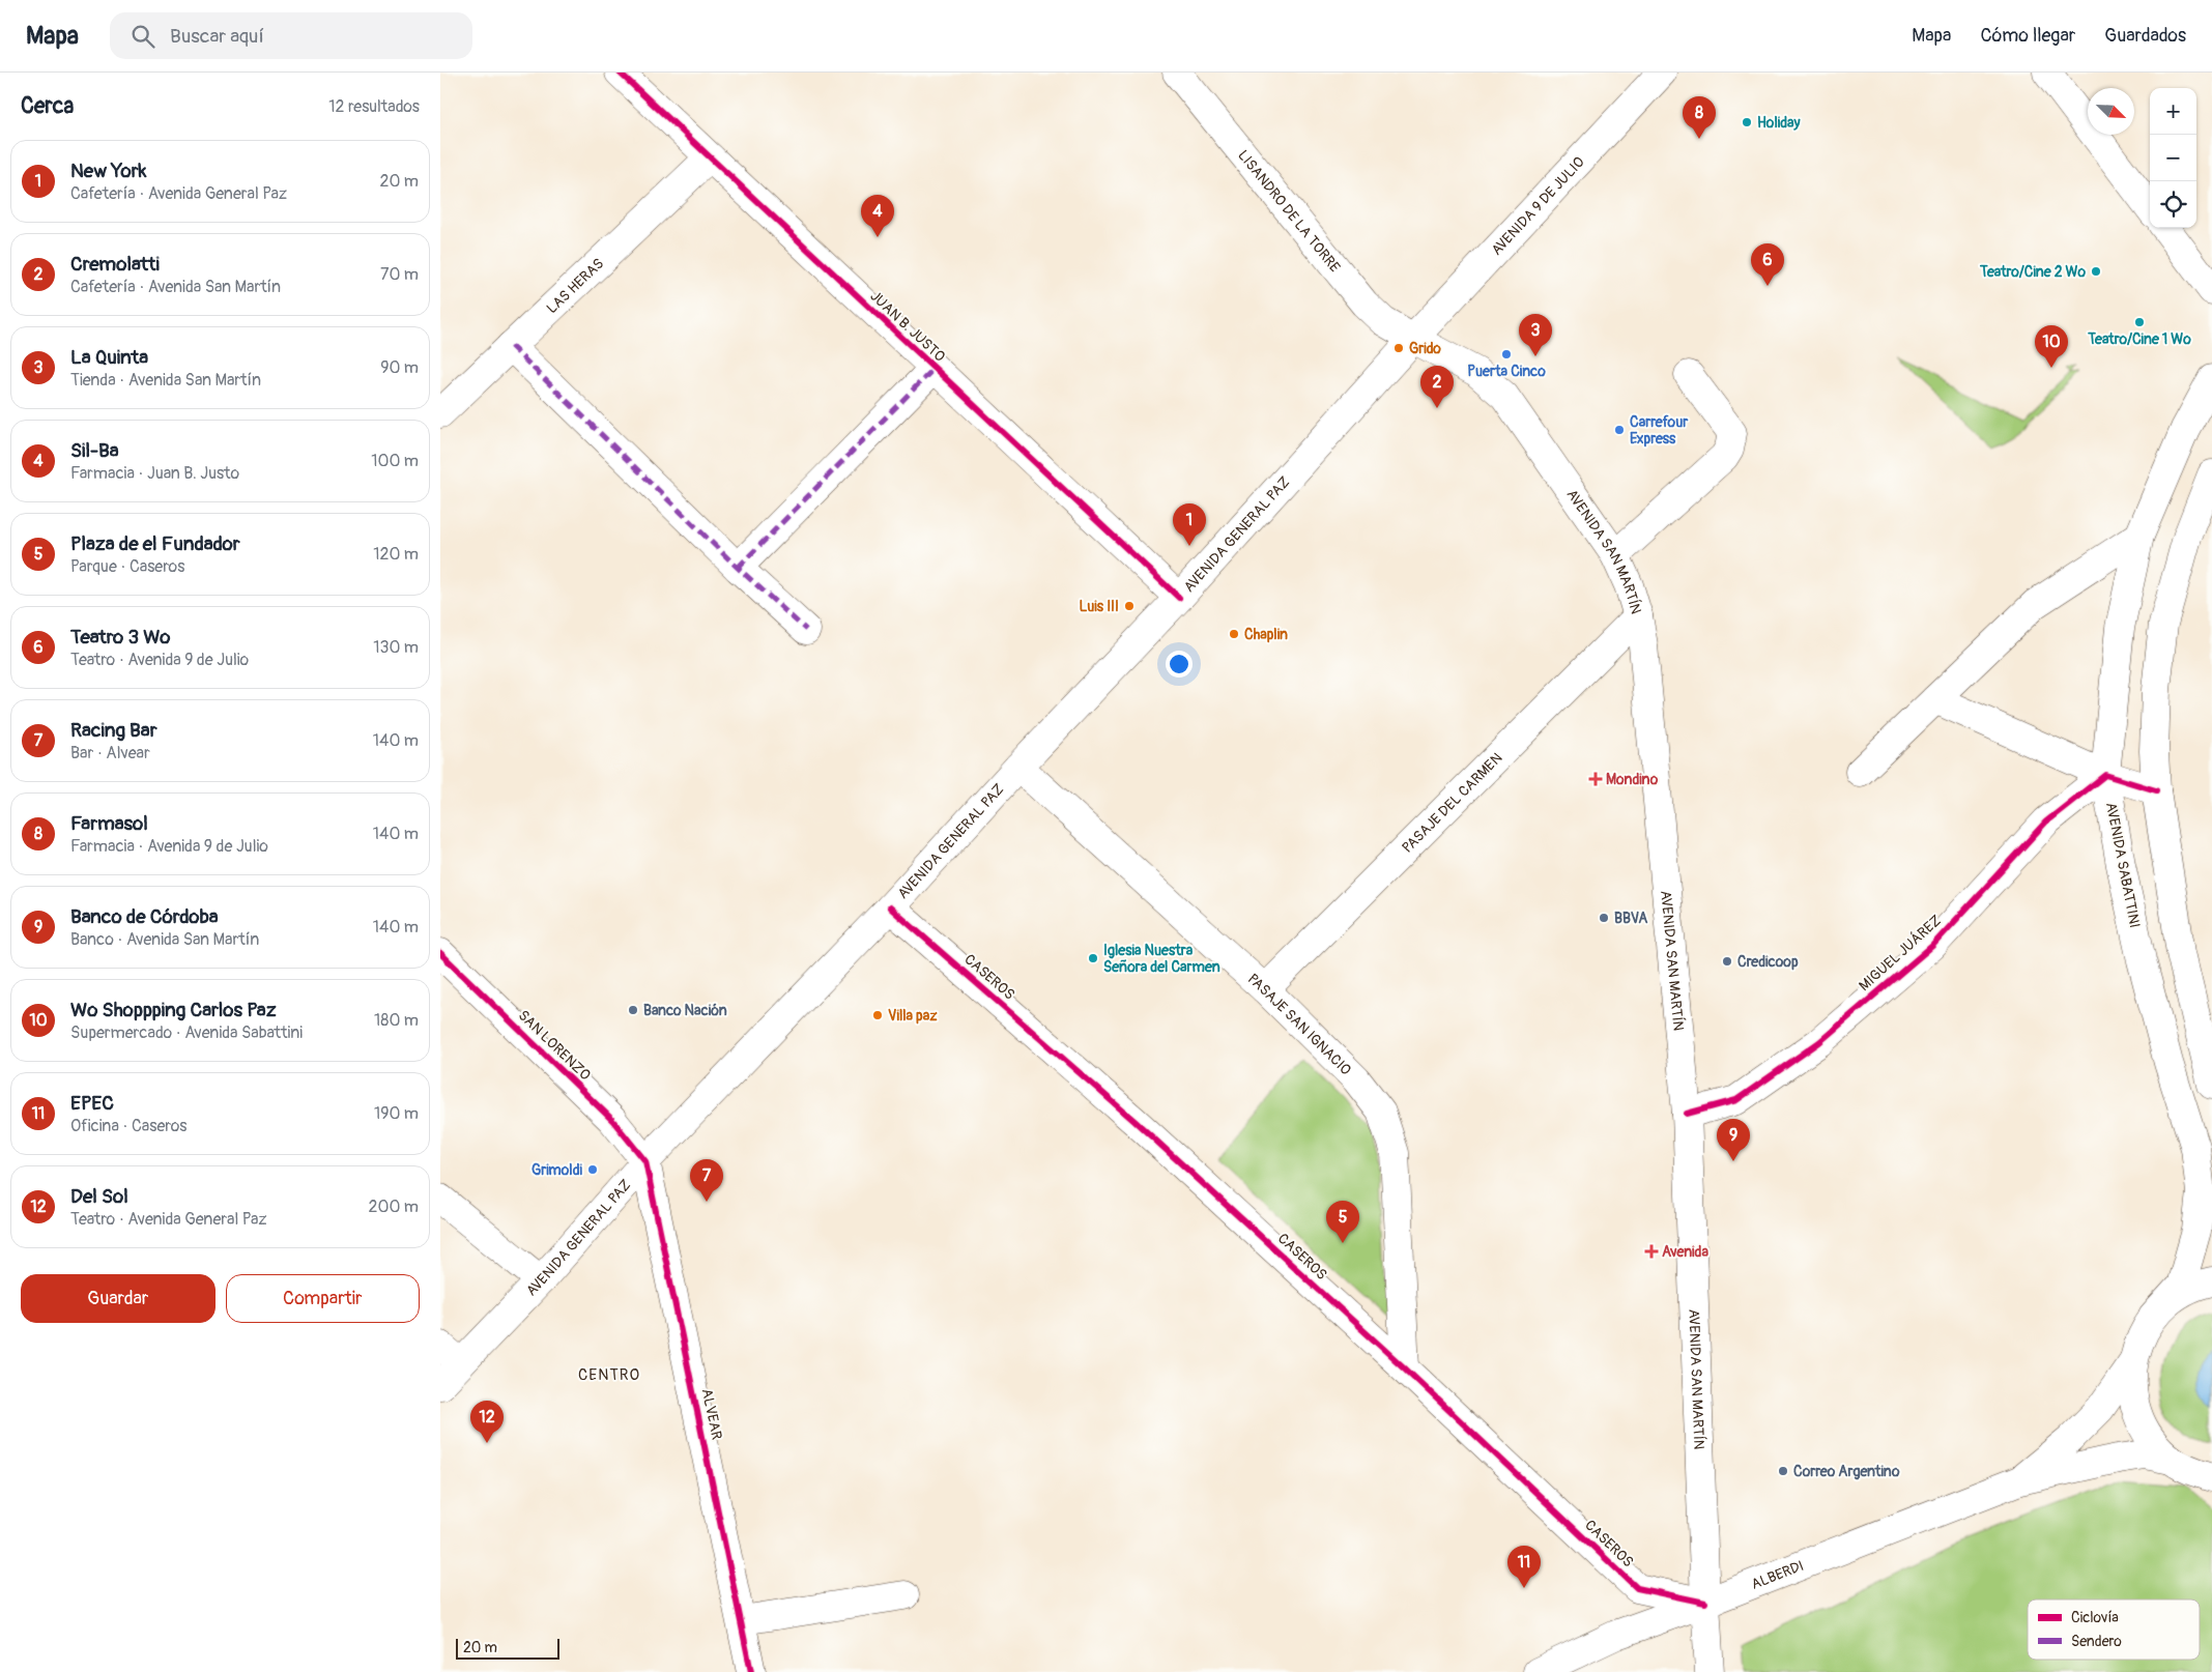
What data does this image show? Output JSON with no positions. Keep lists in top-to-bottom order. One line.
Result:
{"streets":{"street":["AVENIDA 9 DE JULIO","LISANDRO DE LA TORRE","LAS HERAS","JUAN B. JUSTO","AVENIDA GENERAL PAZ","AVENIDA SAN MARTÍN","PASAJE DEL CARMEN","AVENIDA SABATTINI","MIGUEL JUÁREZ","CASEROS","PASAJE SAN IGNACIO","SAN LORENZO","ALVEAR","ALBERDI"]},"crossings":[["AVENIDA 9 DE JULIO","LISANDRO DE LA TORRE"],["AVENIDA 9 DE JULIO","AVENIDA GENERAL PAZ"],["AVENIDA 9 DE JULIO","AVENIDA SAN MARTÍN"],["LISANDRO DE LA TORRE","AVENIDA GENERAL PAZ"],["LISANDRO DE LA TORRE","AVENIDA SAN MARTÍN"],["LAS HERAS","JUAN B. JUSTO"],["JUAN B. JUSTO","AVENIDA GENERAL PAZ"],["AVENIDA GENERAL PAZ","AVENIDA SAN MARTÍN"],["AVENIDA GENERAL PAZ","CASEROS"],["AVENIDA GENERAL PAZ","PASAJE SAN IGNACIO"],["AVENIDA GENERAL PAZ","SAN LORENZO"],["AVENIDA GENERAL PAZ","ALVEAR"],["AVENIDA SAN MARTÍN","PASAJE DEL CARMEN"],["AVENIDA SAN MARTÍN","MIGUEL JUÁREZ"],["AVENIDA SAN MARTÍN","CASEROS"],["AVENIDA SAN MARTÍN","ALBERDI"],["PASAJE DEL CARMEN","PASAJE SAN IGNACIO"],["AVENIDA SABATTINI","MIGUEL JUÁREZ"],["CASEROS","PASAJE SAN IGNACIO"],["CASEROS","ALBERDI"],["SAN LORENZO","ALVEAR"]],"districts":["CENTRO"],"places":{"other":["Holiday","Teatro/Cine 2 Wo","Teatro/Cine 1 Wo","Grido","Puerta Cinco","Carrefour Express","Luis III","Chaplin","BBVA","Iglesia Nuestra Señora del Carmen","Credicoop","Banco Nación","Villa paz","Grimoldi","Correo Argentino"],"health":["Mondino","Avenida"]},"legend":["Ciclovía","Sendero"],"scale_bar":"20 m","north":"bottom right","page":{"header":"Mapa","search":"Buscar aquí","nav":["Mapa","Cómo llegar","Guardados"],"heading":["Cerca","12 resultados"],"map_buttons":["+","−"],"pins":["8","4","6","3","10","2","1","9","7","5","12","11"],"list":[{"mark":"1","name":"New York","note":"Cafetería · Avenida General Paz","value":"20 m"},{"mark":"2","name":"Cremolatti","note":"Cafetería · Avenida San Martín","value":"70 m"},{"mark":"3","name":"La Quinta","note":"Tienda · Avenida San Martín","value":"90 m"},{"mark":"4","name":"Sil-Ba","note":"Farmacia · Juan B. Justo","value":"100 m"},{"mark":"5","name":"Plaza de el Fundador","note":"Parque · Caseros","value":"120 m"},{"mark":"6","name":"Teatro 3 Wo","note":"Teatro · Avenida 9 de Julio","value":"130 m"},{"mark":"7","name":"Racing Bar","note":"Bar · Alvear","value":"140 m"},{"mark":"8","name":"Farmasol","note":"Farmacia · Avenida 9 de Julio","value":"140 m"},{"mark":"9","name":"Banco de Córdoba","note":"Banco · Avenida San Martín","value":"140 m"},{"mark":"10","name":"Wo Shoppping Carlos Paz","note":"Supermercado · Avenida Sabattini","value":"180 m"},{"mark":"11","name":"EPEC","note":"Oficina · Caseros","value":"190 m"},{"mark":"12","name":"Del Sol","note":"Teatro · Avenida General Paz","value":"200 m"}],"buttons":["Guardar","Compartir"],"scale":"20 m"}}
